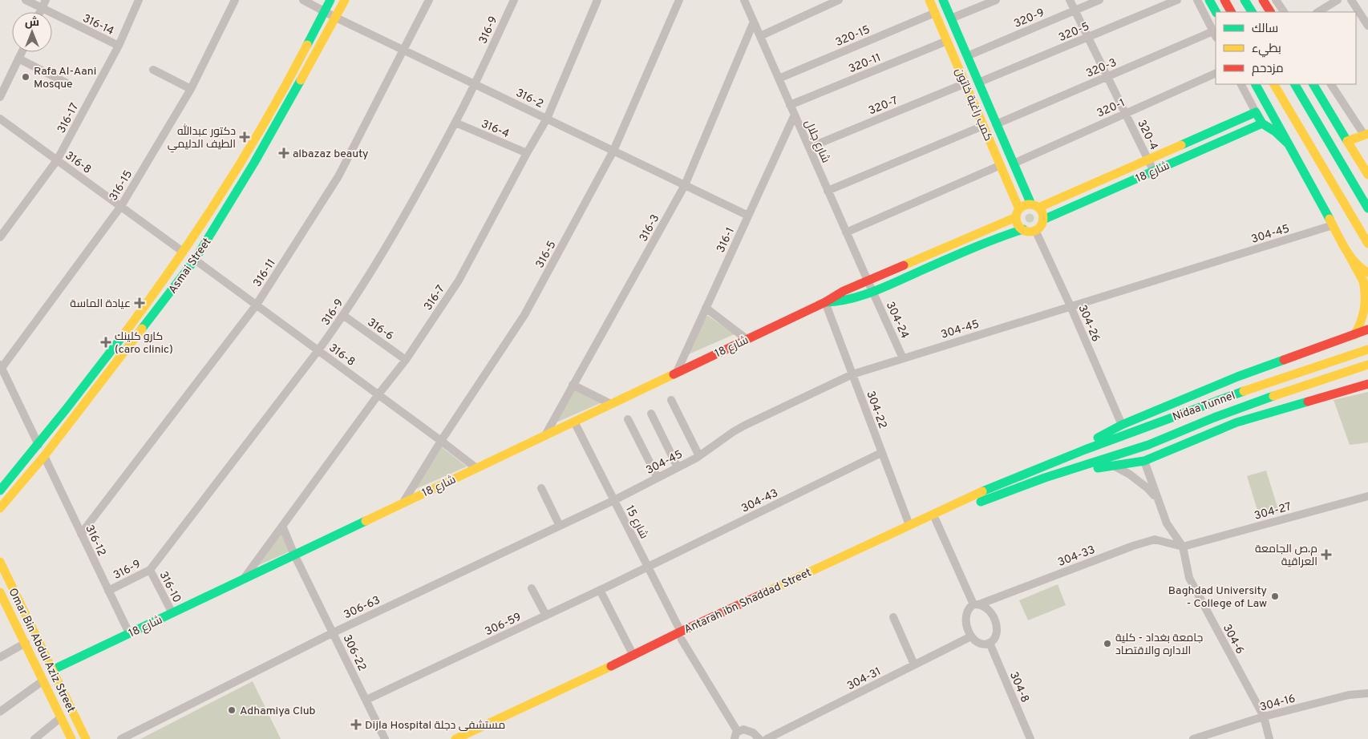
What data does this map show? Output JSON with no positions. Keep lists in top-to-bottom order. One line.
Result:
{"streets":{"main road":["كمب راغبة خاتون","شارع 18","Asmai Street","Nidaa Tunnel","Antarah ibn Shaddad Street","Omar Bin Abdul Aziz Street"],"street":["320-9","316-14","316-9","320-5","320-15","320-11","320-3","316-2","320-7","320-1","316-17","316-4","320-4","شارع جلال","316-8","316-15","316-3","304-45","316-1","316-5","316-11","316-7","304-24","304-26","316-6","304-22","304-43","304-27","شارع 15","316-12","304-33","316-10","306-63","306-59","304-6","306-22","304-31","304-8","304-16"]},"crossings":[["320-9","كمب راغبة خاتون"],["320-9","320-4"],["316-14","316-17"],["316-9","316-2"],["316-9","316-4"],["316-9","316-8"],["316-9","316-6"],["316-9","316-12"],["316-9","316-10"],["320-5","كمب راغبة خاتون"],["320-5","320-4"],["320-15","كمب راغبة خاتون"],["320-15","شارع جلال"],["320-11","كمب راغبة خاتون"],["320-11","شارع جلال"],["320-3","كمب راغبة خاتون"],["320-3","320-4"],["316-2","316-3"],["316-2","316-1"],["316-2","316-5"],["316-2","Asmai Street"],["316-2","316-11"],["316-2","316-7"],["كمب راغبة خاتون","320-7"],["كمب راغبة خاتون","320-1"],["كمب راغبة خاتون","شارع 18"],["كمب راغبة خاتون","304-26"],["320-7","شارع جلال"],["320-1","320-4"],["316-17","316-8"],["316-4","316-7"],["320-4","شارع 18"],["شارع جلال","شارع 18"],["شارع جلال","316-3"],["شارع جلال","316-1"],["شارع جلال","304-24"],["316-8","شارع 18"],["316-8","316-15"],["316-8","316-5"],["316-8","Asmai Street"],["316-8","316-11"],["316-8","316-7"],["شارع 18","316-3"],["شارع 18","316-1"],["شارع 18","316-5"],["شارع 18","316-7"],["شارع 18","304-24"],["شارع 18","304-26"],["شارع 18","304-22"],["شارع 18","شارع 15"],["شارع 18","316-12"],["شارع 18","316-10"],["شارع 18","Omar Bin Abdul Aziz Street"],["شارع 18","306-22"],["304-45","304-24"],["304-45","304-26"],["304-45","304-22"],["304-45","شارع 15"],["304-45","306-63"],["Asmai Street","316-12"],["316-11","316-12"],["316-7","316-6"],["316-7","306-22"],["Nidaa Tunnel","Antarah ibn Shaddad Street"],["304-22","304-43"],["304-22","Antarah ibn Shaddad Street"],["304-43","شارع 15"],["304-43","306-59"],["304-27","304-33"],["304-27","304-6"],["شارع 15","Antarah ibn Shaddad Street"],["شارع 15","306-63"],["شارع 15","306-59"],["304-33","304-6"],["304-33","304-31"],["304-33","304-8"],["306-63","306-22"],["306-59","306-22"],["304-6","304-16"],["304-31","304-8"]],"places":{"other":["Rafa Al-Aani Mosque","Baghdad University - College of Law","جامعة بغداد - كلية الاداره والاقتصاد","Adhamiya Club"],"health":["دكتور عبدالله الطيف الدليمي","albazaz beauty","عيادة الماسة","كارو كلينك (caro clinic)","م.ص الجامعة العراقية","Dijla Hospital مستشفى دجلة"]},"legend":["سالك","بطيء","مزدحم"],"north":"top"}
